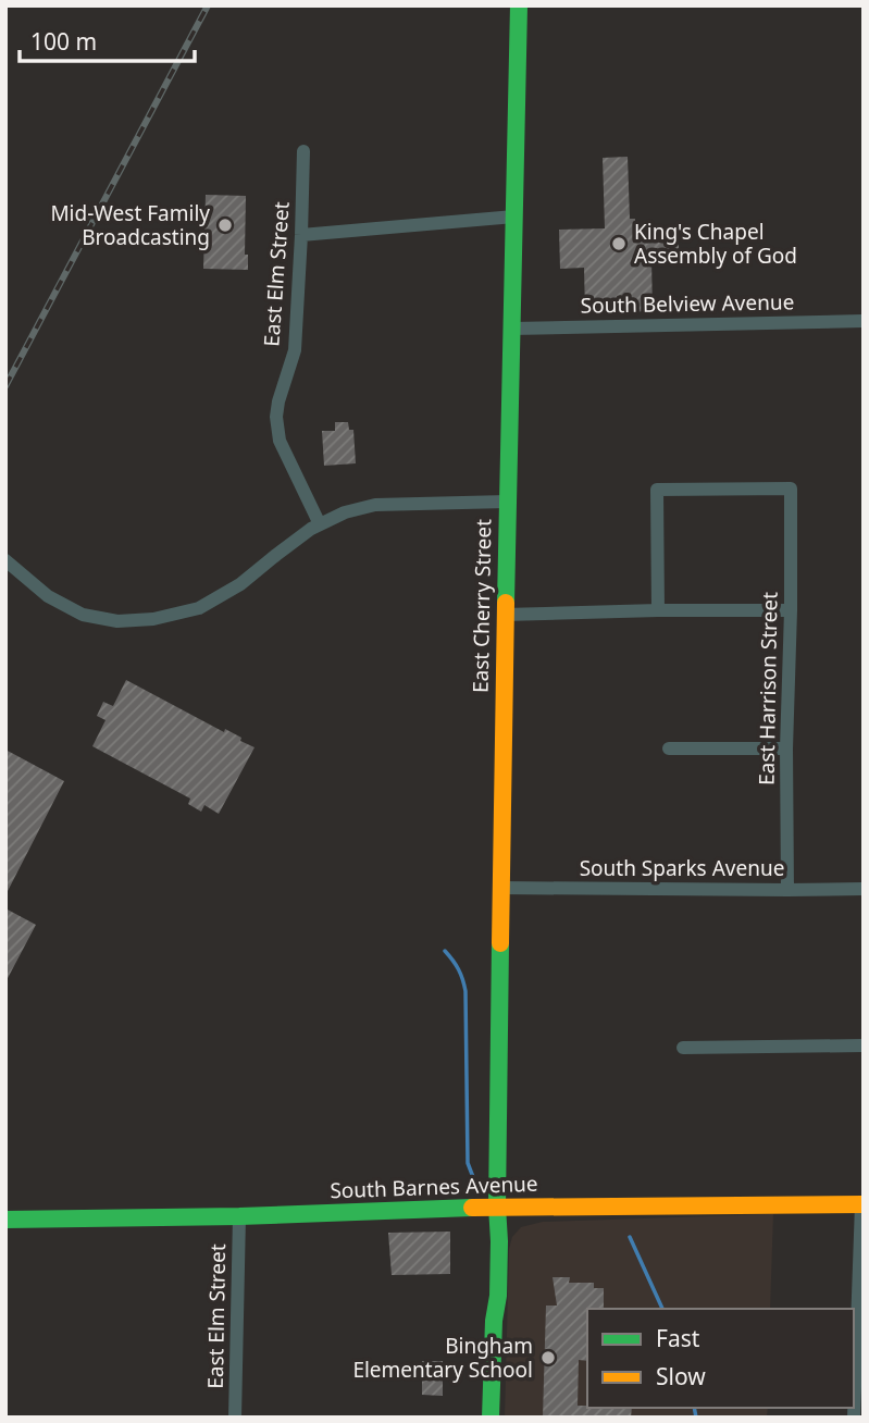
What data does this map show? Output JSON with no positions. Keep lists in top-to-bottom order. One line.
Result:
{"streets":{"street":["East Elm Street","South Belview Avenue","East Cherry Street","East Harrison Street","South Sparks Avenue","South Barnes Avenue"]},"crossings":[["East Elm Street","South Barnes Avenue"],["South Belview Avenue","East Cherry Street"],["East Cherry Street","South Sparks Avenue"],["East Cherry Street","South Barnes Avenue"],["East Harrison Street","South Sparks Avenue"]],"places":["Mid-West Family Broadcasting","King's Chapel Assembly of God","Bingham Elementary School"],"legend":["Fast","Slow"],"scale_bar":"100 m"}
